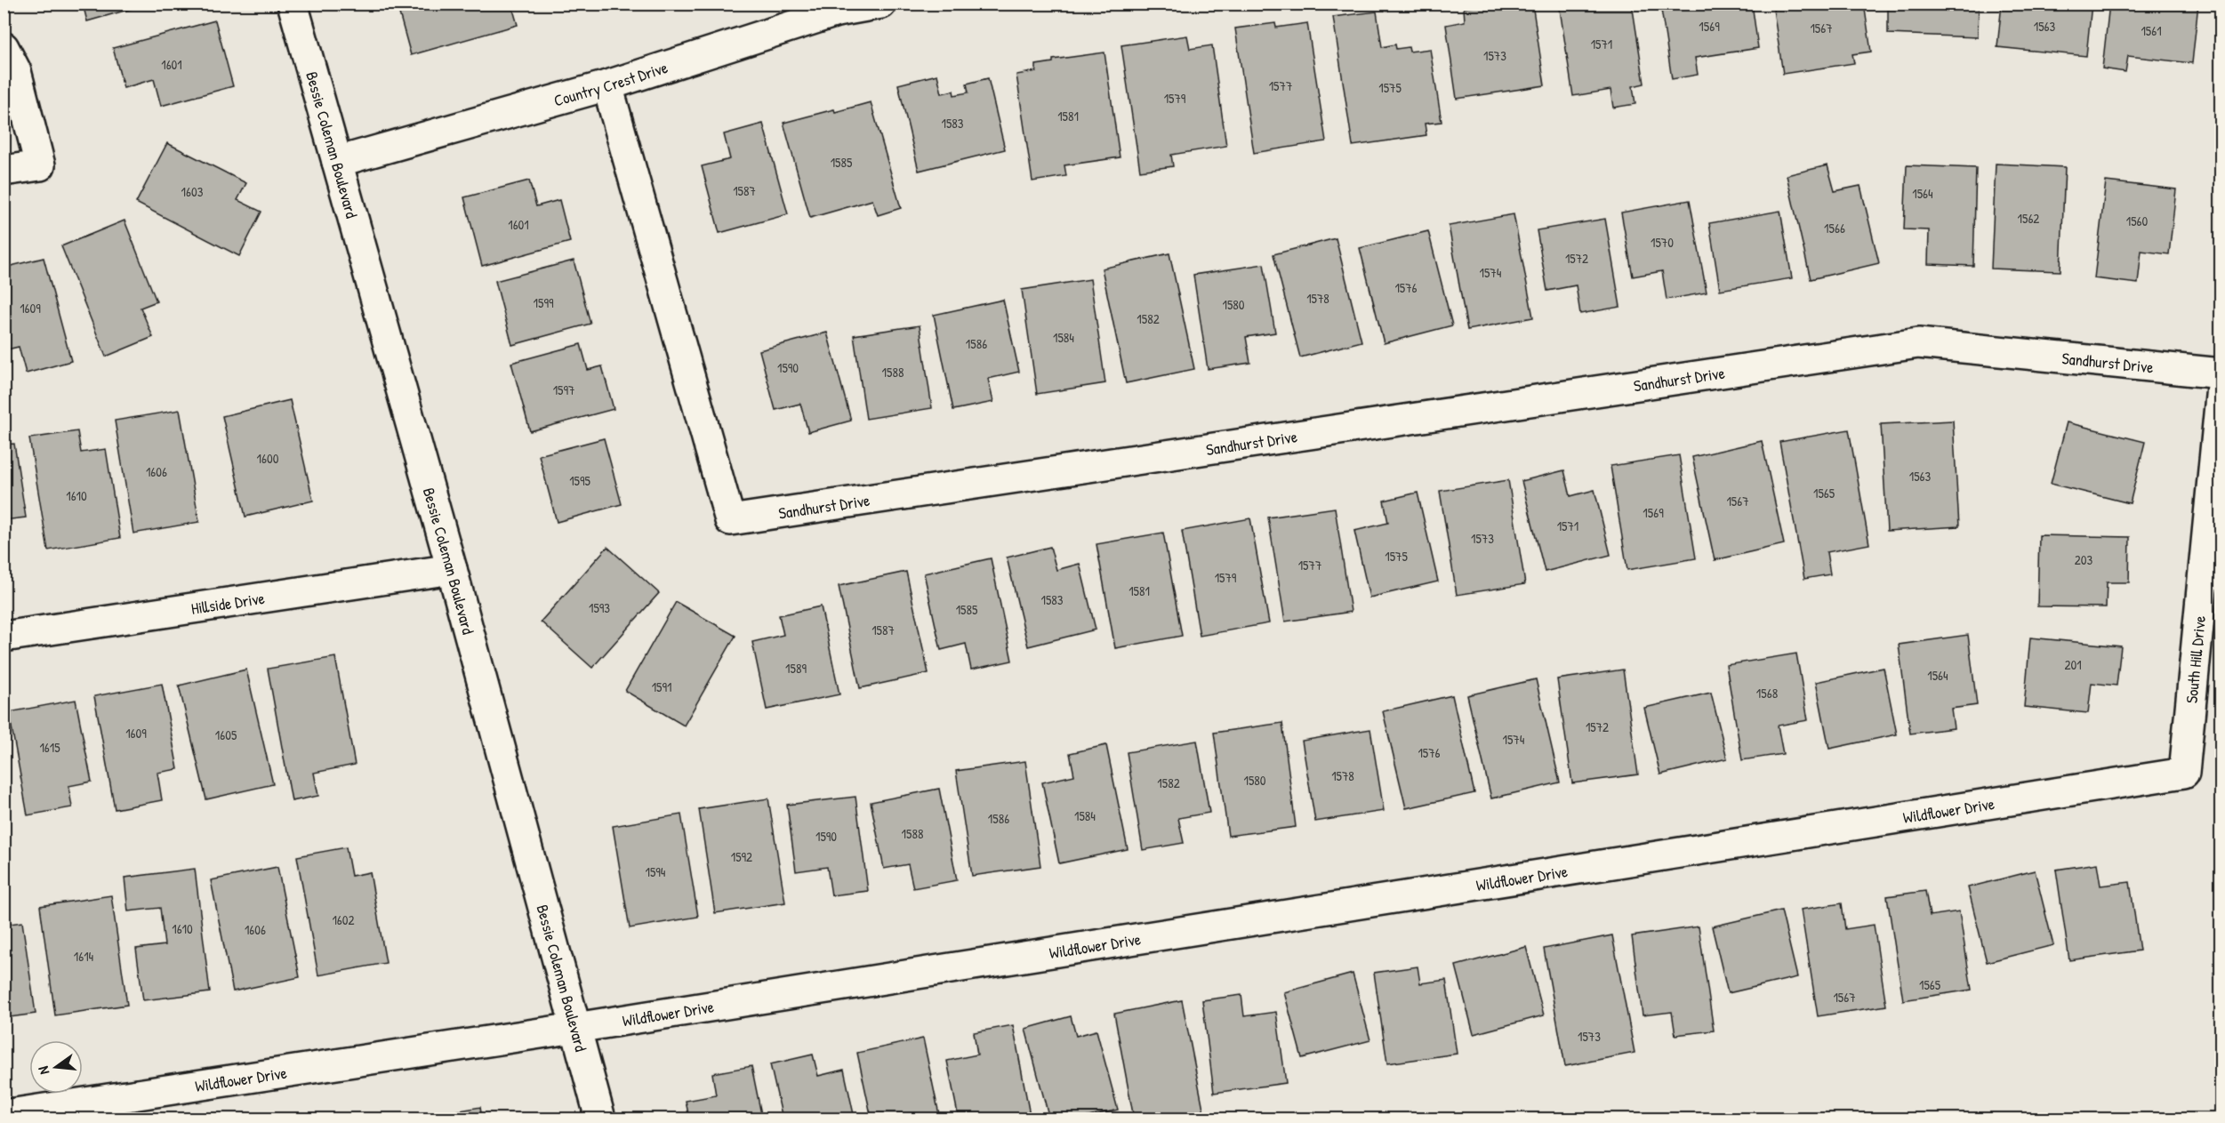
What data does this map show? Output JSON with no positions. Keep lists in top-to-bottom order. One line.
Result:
{"streets":{"street":["Country Crest Drive","Bessie Coleman Boulevard","Sandhurst Drive","Hillside Drive","South Hill Drive","Wildflower Drive"]},"crossings":[["Country Crest Drive","Bessie Coleman Boulevard"],["Country Crest Drive","Sandhurst Drive"],["Bessie Coleman Boulevard","Hillside Drive"],["Bessie Coleman Boulevard","Wildflower Drive"],["South Hill Drive","Wildflower Drive"]],"house_numbers":["1569","1563","1567","1561","1571","1573","1601","1577","1575","1579","1581","1583","1585","1587","1603","1564","1562","1560","1601","1566","1570","1572","1574","1576","1578","1599","1580","1609","1582","1584","1586","1590","1588","1597","1600","1606","1563","1595","1565","1610","1567","1569","1571","1573","1575","203","1577","1579","1581","1583","1593","1585","1587","201","1589","1564","1591","1568","1572","1609","1605","1574","1615","1576","1578","1580","1582","1584","1586","1588","1590","1592","1594","1602","1610","1606","1614","1565","1567","1573"],"north":"left"}
